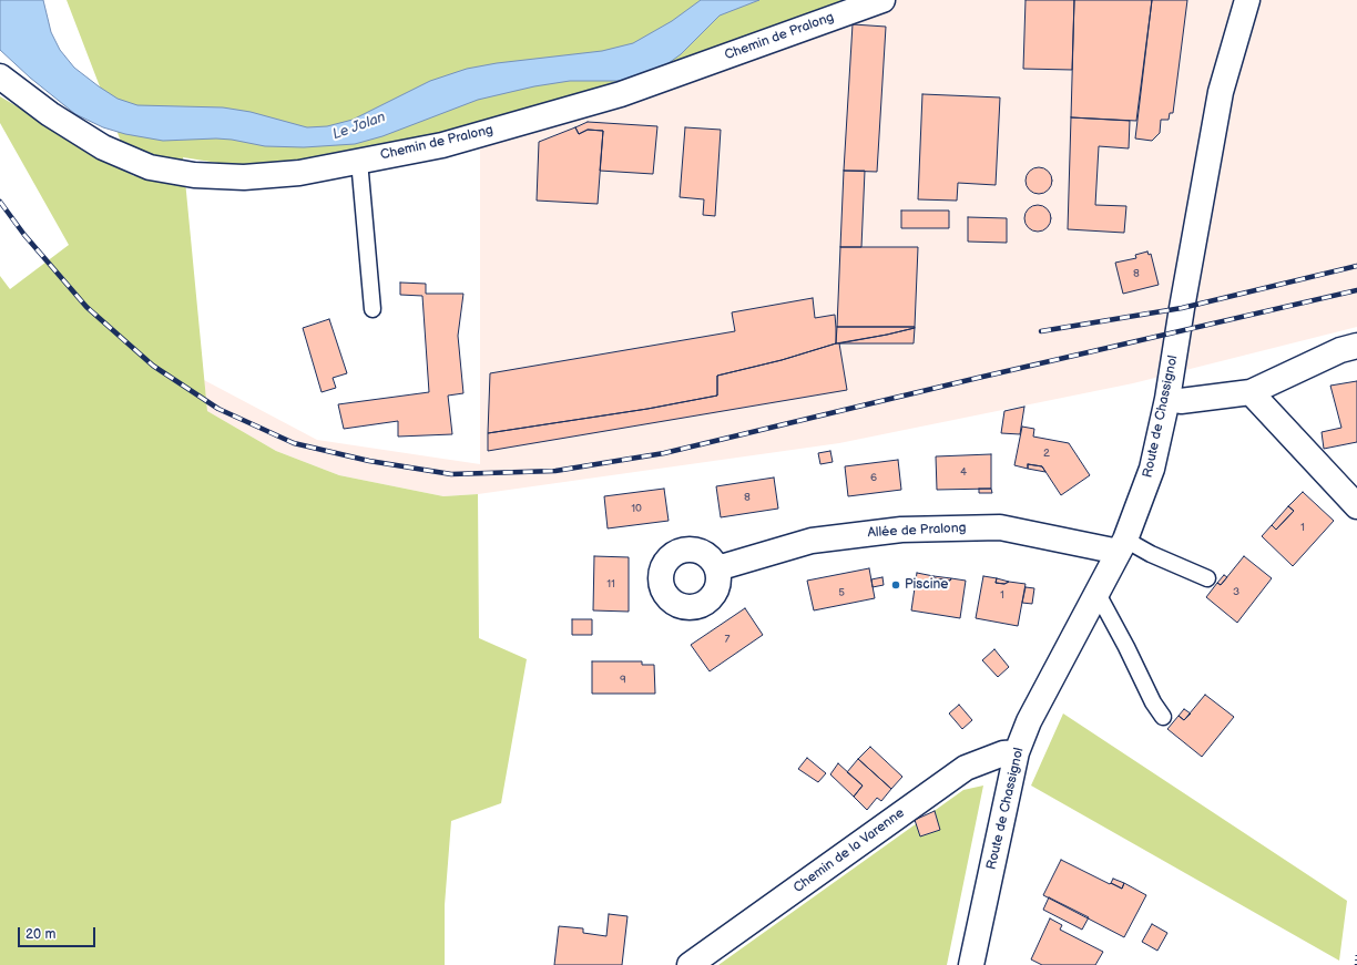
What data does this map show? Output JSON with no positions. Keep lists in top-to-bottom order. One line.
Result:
{"streets":{"street":["Chemin de Pralong","Route de Chassignol","Allée de Pralong","Chemin de la Varenne"]},"crossings":[["Route de Chassignol","Allée de Pralong"],["Route de Chassignol","Chemin de la Varenne"]],"water":["Le Jolan"],"places":["Piscine"],"house_numbers":["8","2","4","6","8","10","1","11","3","5","1","7","9"],"scale_bar":"20 m"}
